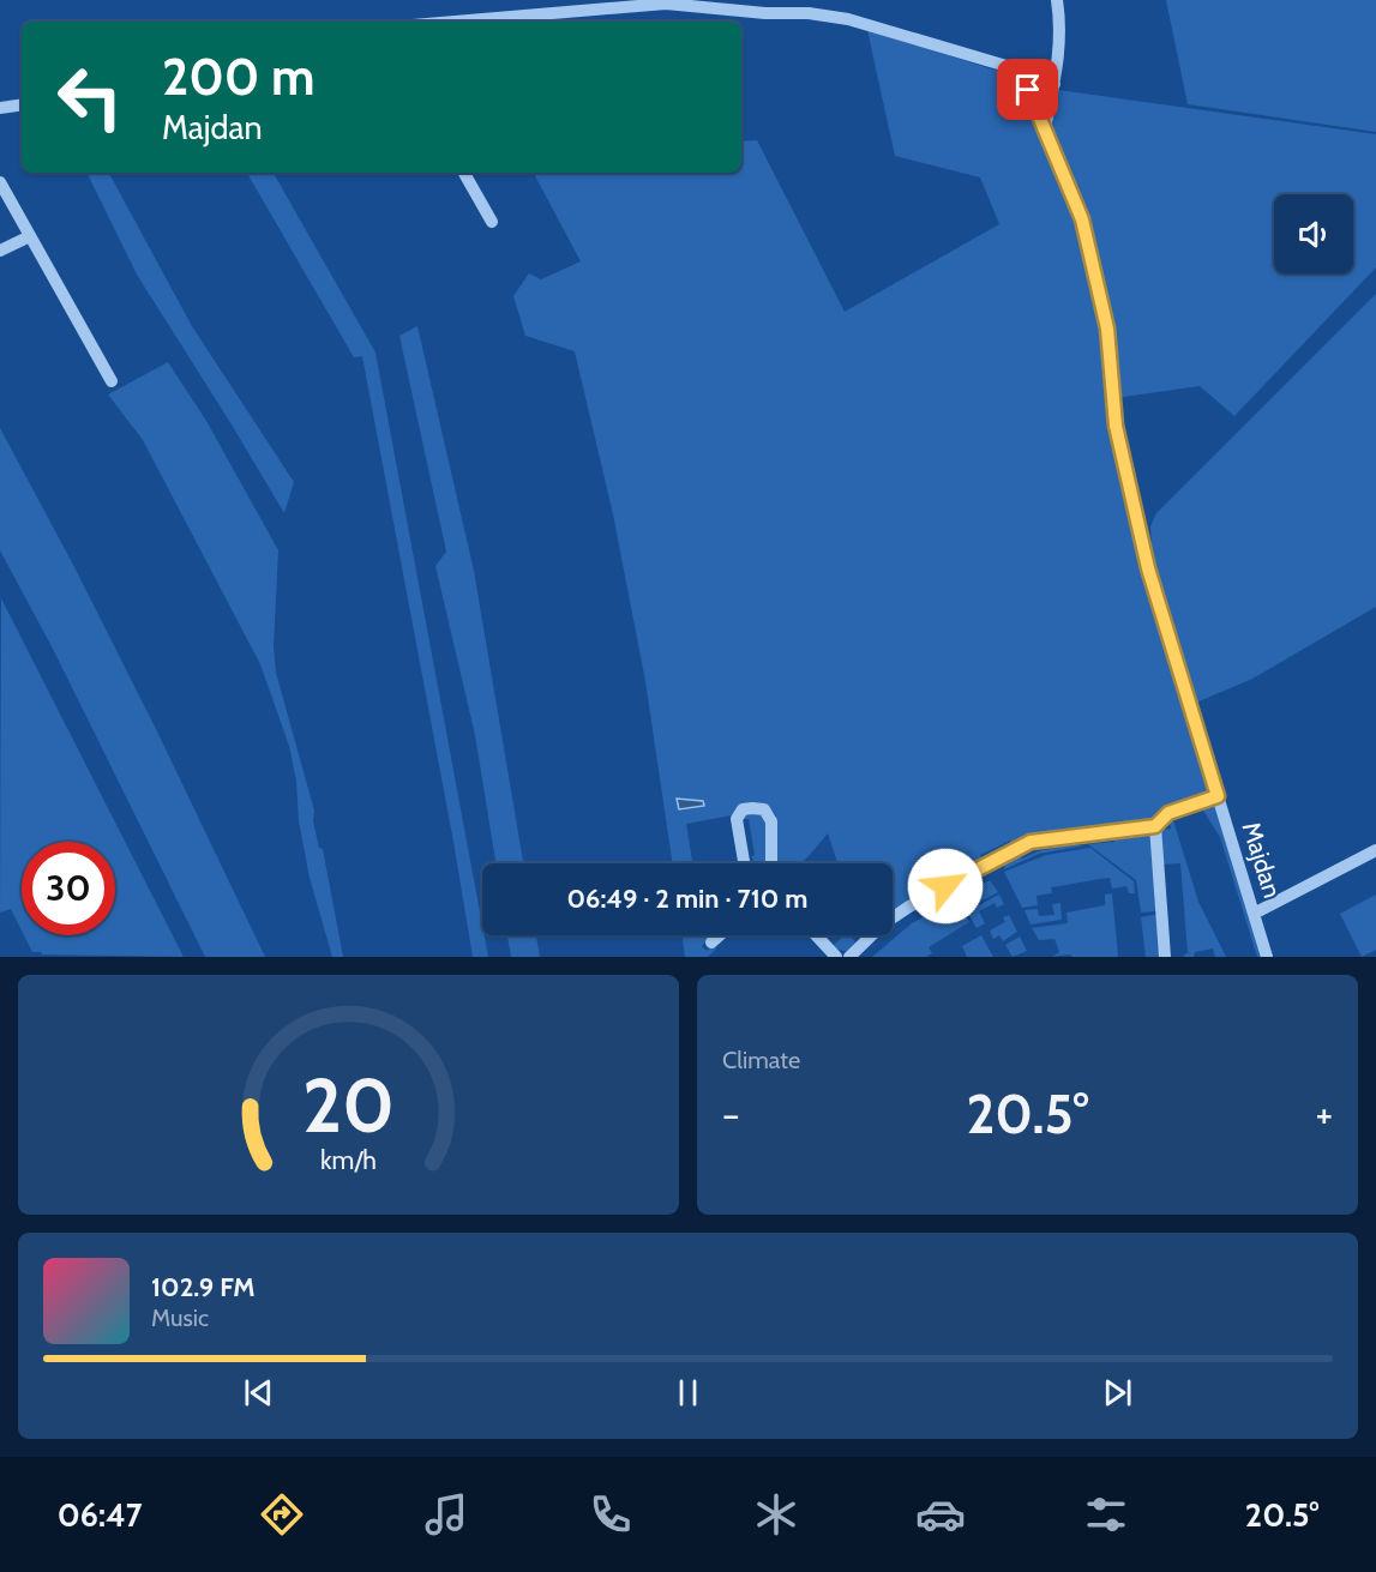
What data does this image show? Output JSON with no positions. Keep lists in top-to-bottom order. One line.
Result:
{"streets":{"street":["Majdan"]},"page":{"turn":["200 m","Majdan"],"limit":"30","trip":"06:49 · 2 min · 710 m","tile":"Climate","heat":["−","20.5°","+"],"song":["102.9 FM","Music"],"tabs":["06:47","20.5°"],"gauge":["20","km/h"]}}
